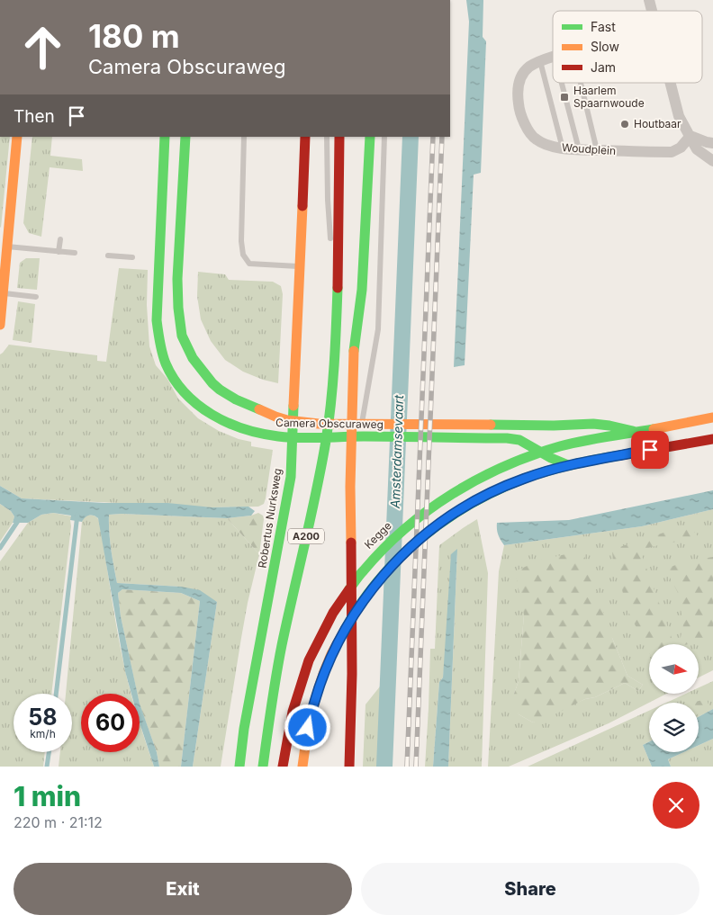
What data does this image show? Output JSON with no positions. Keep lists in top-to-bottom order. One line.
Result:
{"streets":{"main road":["Camera Obscuraweg","Robertus Nurksweg","Kegge","A200"],"street":["Woudplein"]},"crossings":[["Camera Obscuraweg","Kegge"]],"water":["Amsterdamsevaart"],"places":{"transit":["Haarlem Spaarnwoude"],"other":["Houtbaar"]},"legend":["Fast","Slow","Jam"],"north":"right","page":{"turn":["180 m","Camera Obscuraweg"],"then":"Then","speed":"58 km/h","limit":"60","heading":["1 min","220 m · 21:12"],"buttons":["Exit","Share"]}}
